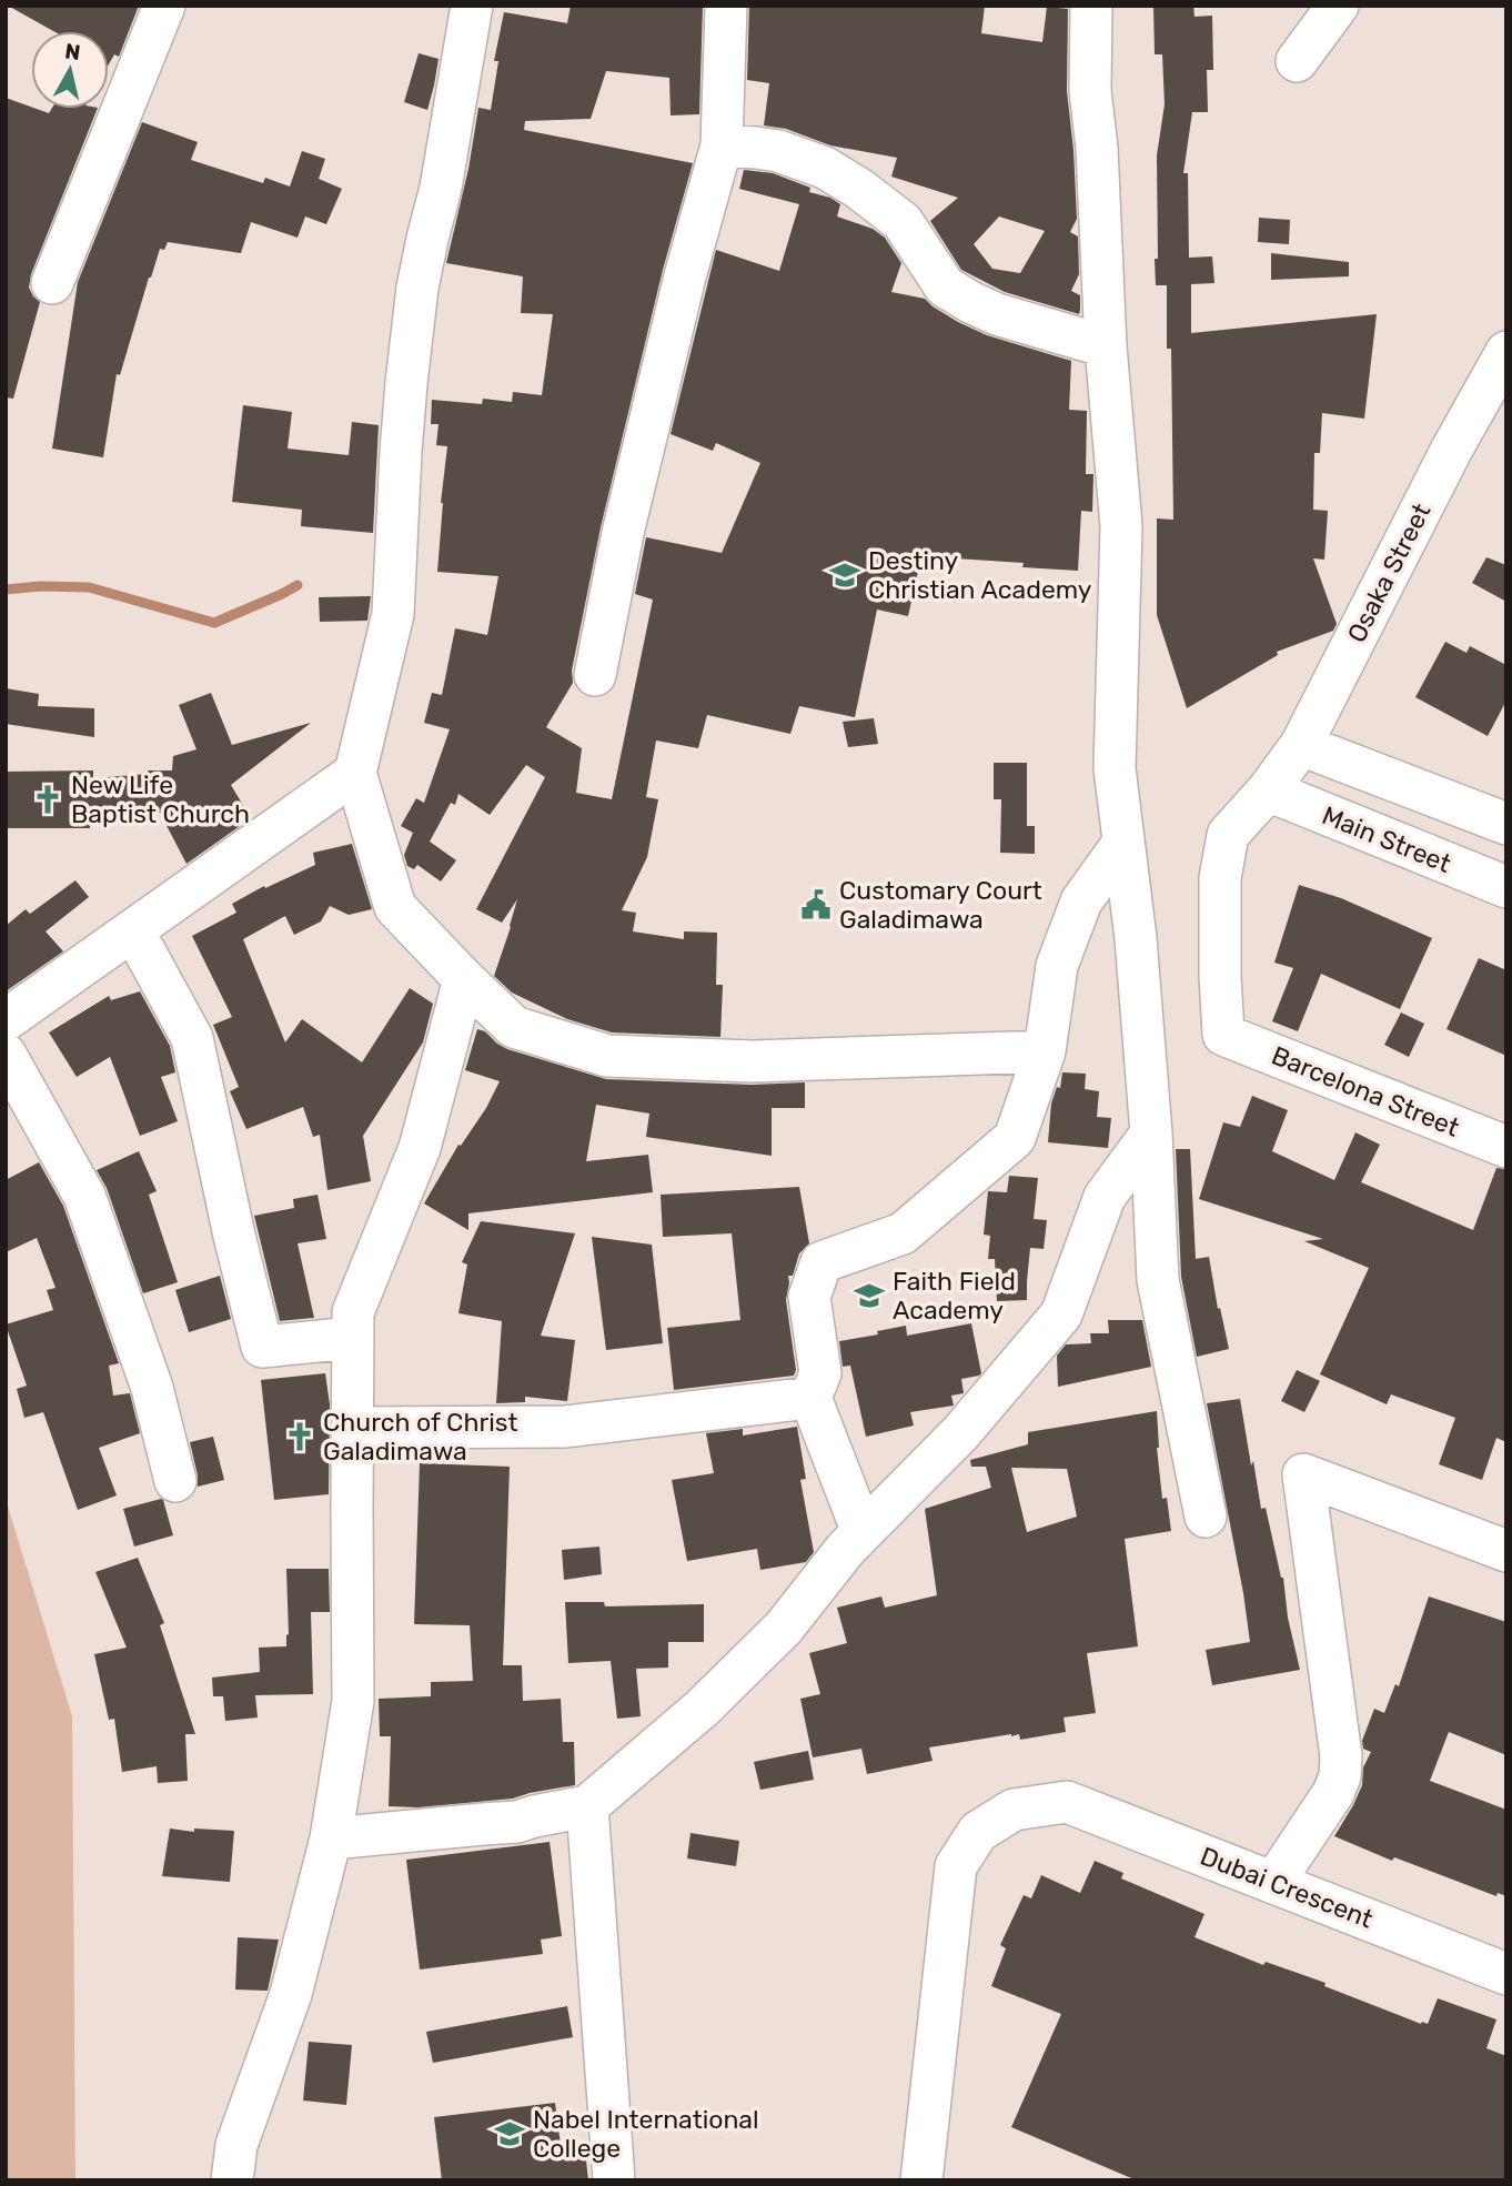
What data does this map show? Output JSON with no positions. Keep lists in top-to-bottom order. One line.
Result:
{"streets":{"street":["Osaka Street","Main Street","Barcelona Street","Dubai Crescent"]},"crossings":[["Osaka Street","Main Street"],["Osaka Street","Barcelona Street"]],"places":{"school or university":["Destiny Christian Academy","Faith Field Academy","Nabel International College"],"church":["New Life Baptist Church","Church of Christ Galadimawa"],"public building":["Customary Court Galadimawa"]},"north":"top"}
